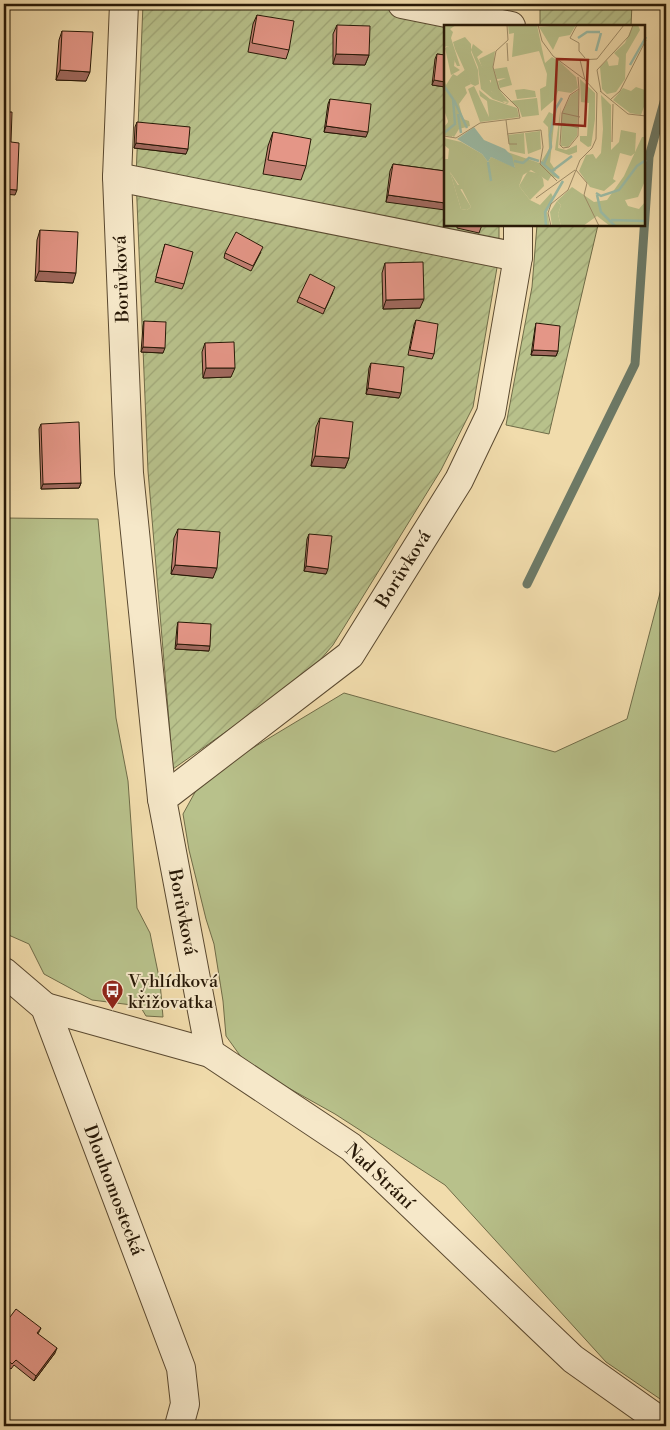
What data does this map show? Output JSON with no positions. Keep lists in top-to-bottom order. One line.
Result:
{"streets":{"street":["Borůvková","Nad Strání","Dlouhomostecká"]},"crossings":[["Borůvková","Nad Strání"],["Nad Strání","Dlouhomostecká"]],"places":{"bus stop":["Vyhlídková křižovatka"]}}
